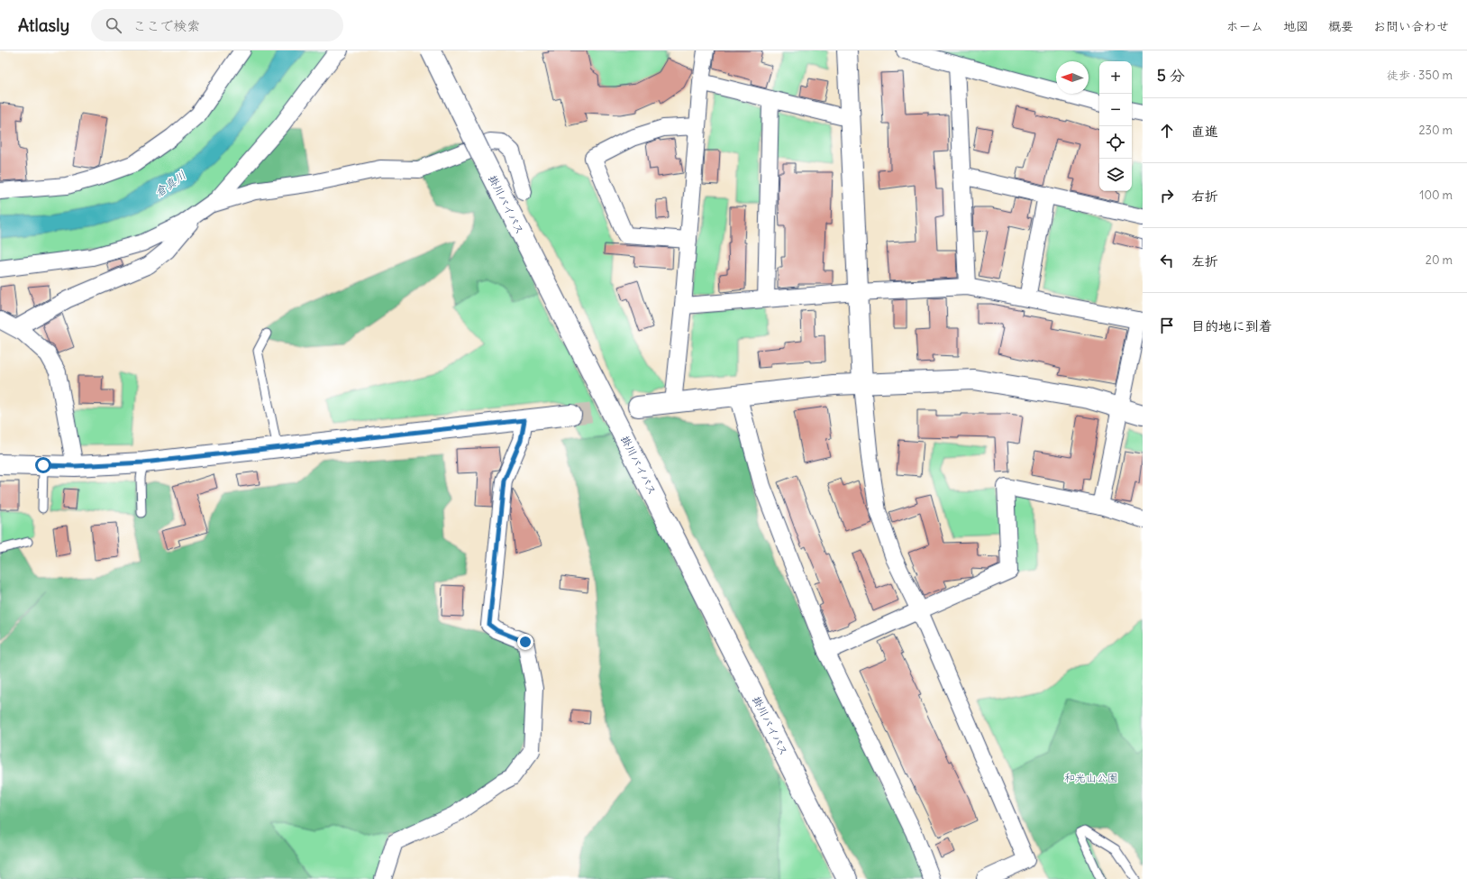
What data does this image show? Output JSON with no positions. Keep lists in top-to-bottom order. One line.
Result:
{"streets":{"main road":["掛川バイパス"]},"water":["倉真川"],"parks":["和光山公園"],"north":"left","page":{"header":"Atlasly","search":"ここで検索","nav":["ホーム","地図","概要","お問い合わせ"],"heading":["5 分","徒歩 · 350 m"],"map_buttons":["+","−"],"list":[["直進","230 m"],["右折","100 m"],["左折","20 m"],"目的地に到着"]}}
